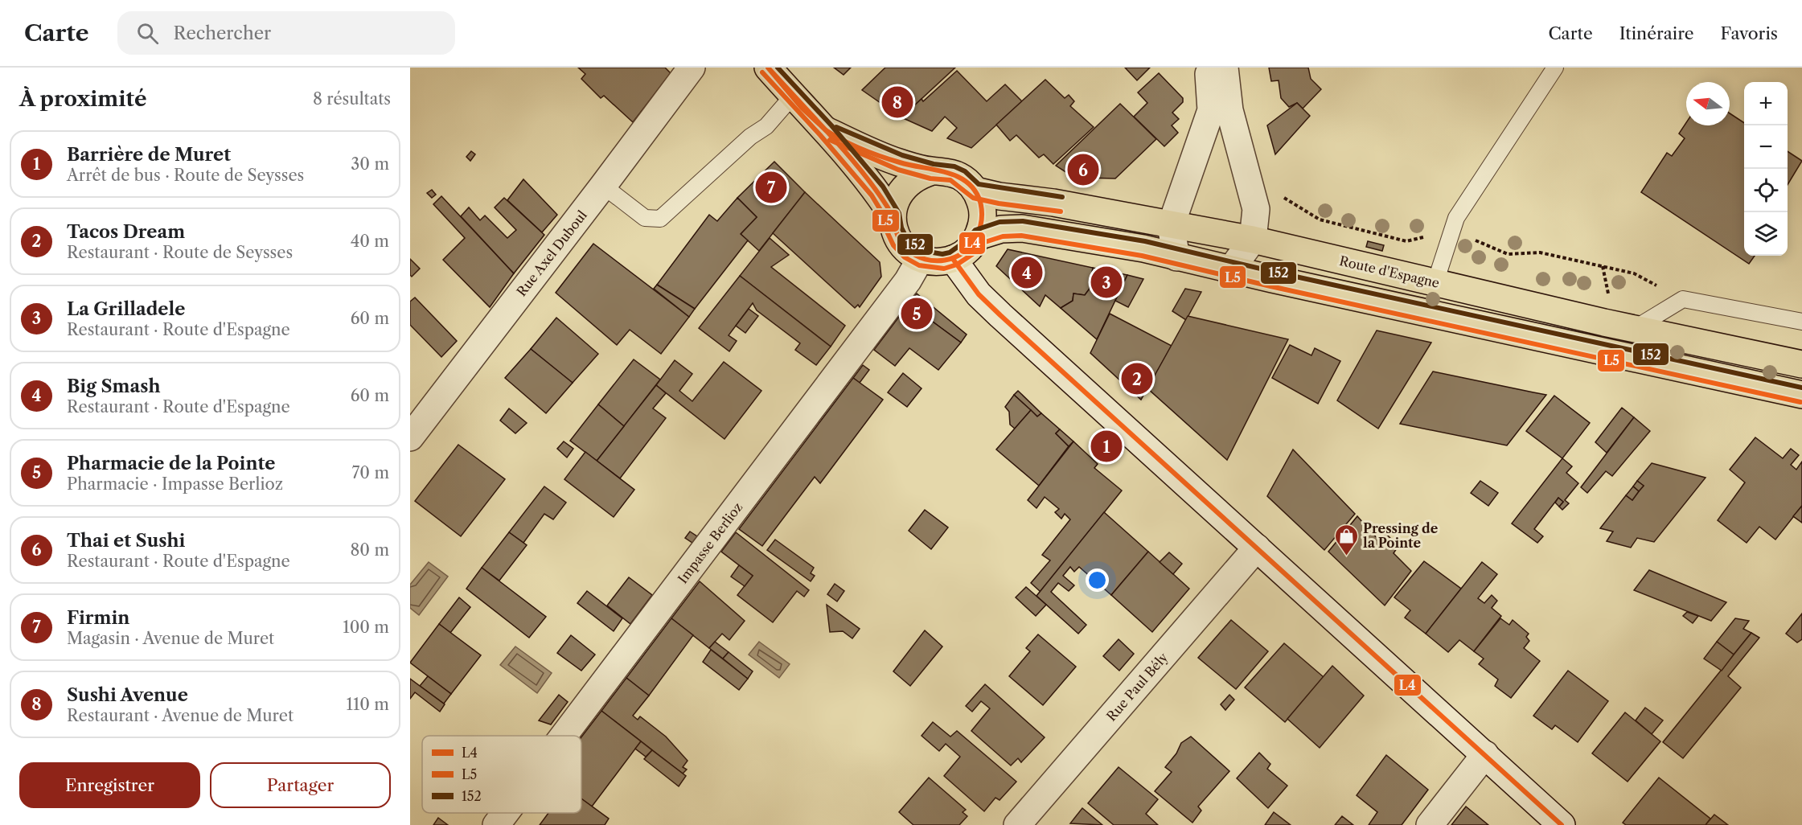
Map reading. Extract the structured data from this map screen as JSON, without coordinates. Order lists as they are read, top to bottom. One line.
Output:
{"streets":{"main road":["Route d'Espagne"],"street":["Rue Axel Duboul","Impasse Berlioz","Rue Paul Bély"]},"crossings":[["Route d'Espagne","Impasse Berlioz"]],"places":{"shop":["Pressing de la Pointe"]},"lines":["transit line L4","transit line 152","transit line L5"],"legend":["L4","L5","152"],"north":"left","page":{"header":"Carte","search":"Rechercher","nav":["Carte","Itinéraire","Favoris"],"heading":["À proximité","8 résultats"],"map_buttons":["+","−"],"pins":["8","6","7","4","3","5","2","1"],"list":[{"mark":"1","name":"Barrière de Muret","note":"Arrêt de bus · Route de Seysses","value":"30 m"},{"mark":"2","name":"Tacos Dream","note":"Restaurant · Route de Seysses","value":"40 m"},{"mark":"3","name":"La Grilladele","note":"Restaurant · Route d'Espagne","value":"60 m"},{"mark":"4","name":"Big Smash","note":"Restaurant · Route d'Espagne","value":"60 m"},{"mark":"5","name":"Pharmacie de la Pointe","note":"Pharmacie · Impasse Berlioz","value":"70 m"},{"mark":"6","name":"Thai et Sushi","note":"Restaurant · Route d'Espagne","value":"80 m"},{"mark":"7","name":"Firmin","note":"Magasin · Avenue de Muret","value":"100 m"},{"mark":"8","name":"Sushi Avenue","note":"Restaurant · Avenue de Muret","value":"110 m"}],"buttons":["Enregistrer","Partager"]}}
